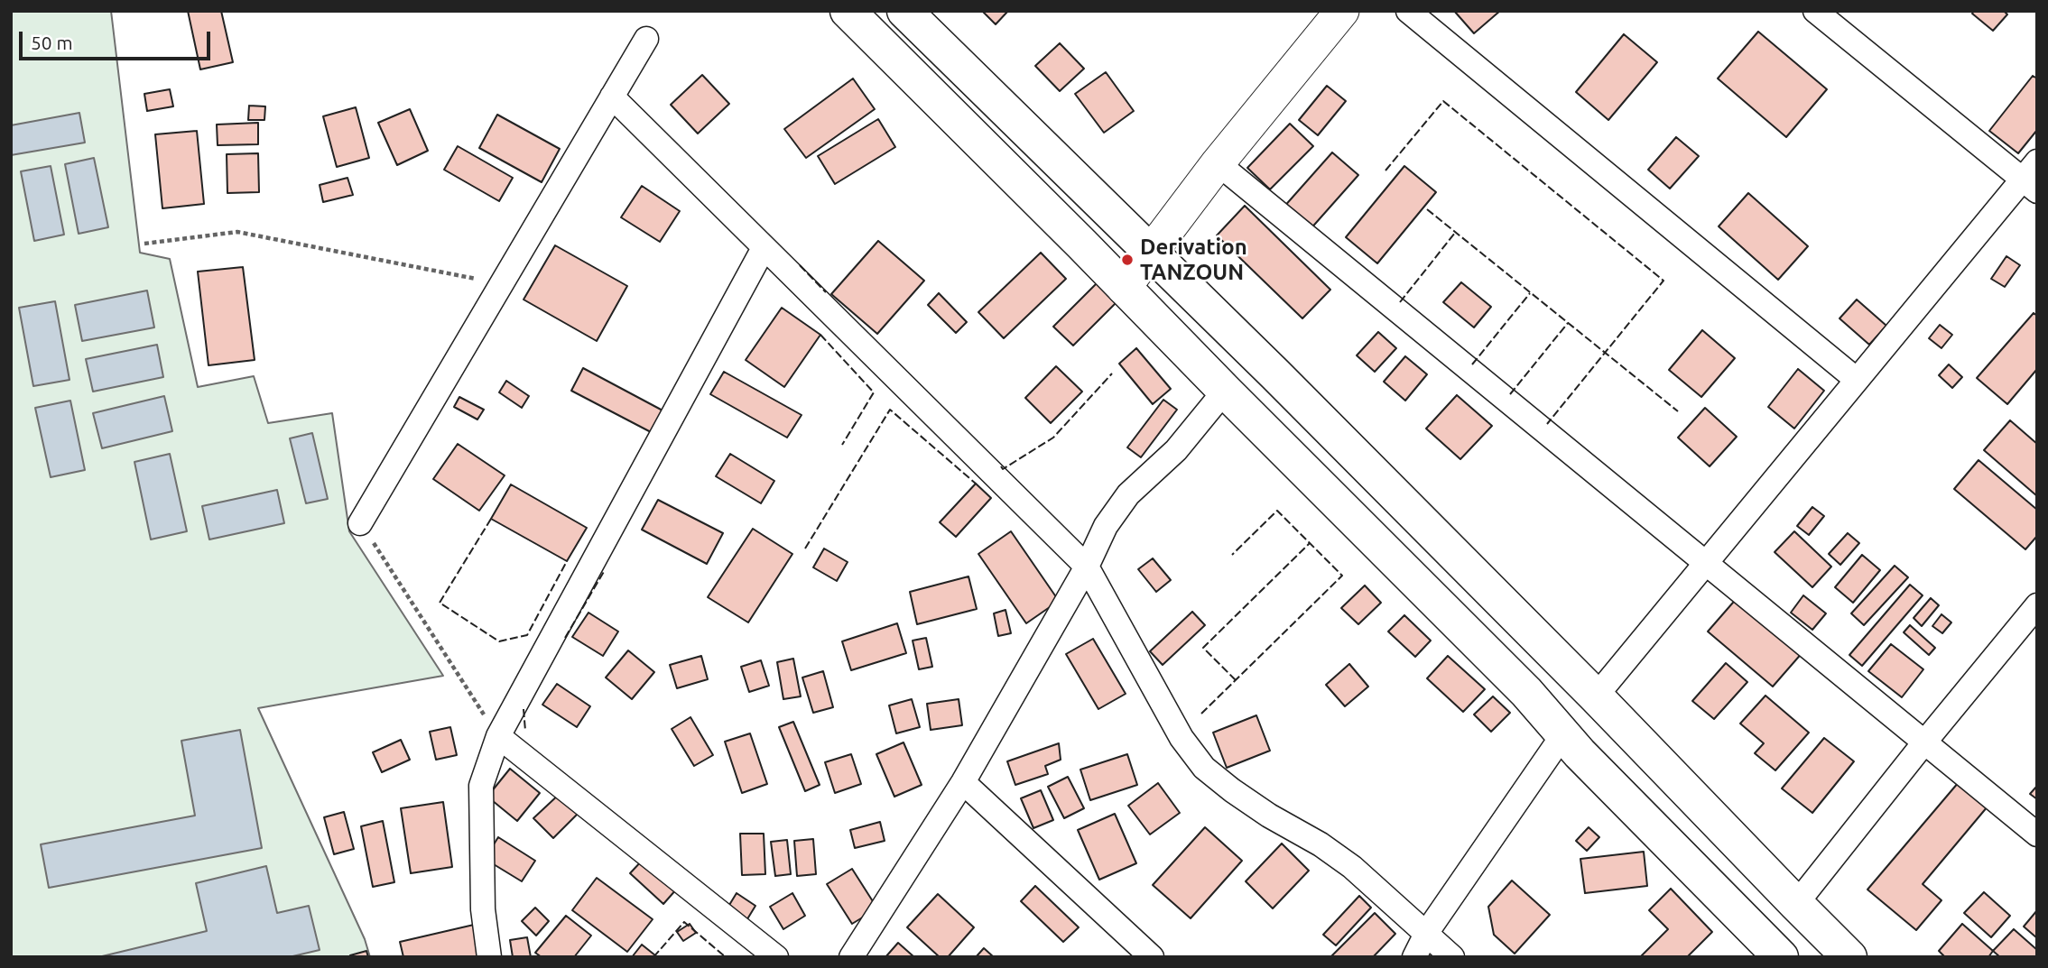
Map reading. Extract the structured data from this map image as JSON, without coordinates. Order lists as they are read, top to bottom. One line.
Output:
{"places":["Derivation TANZOUN"],"scale_bar":"50 m"}
